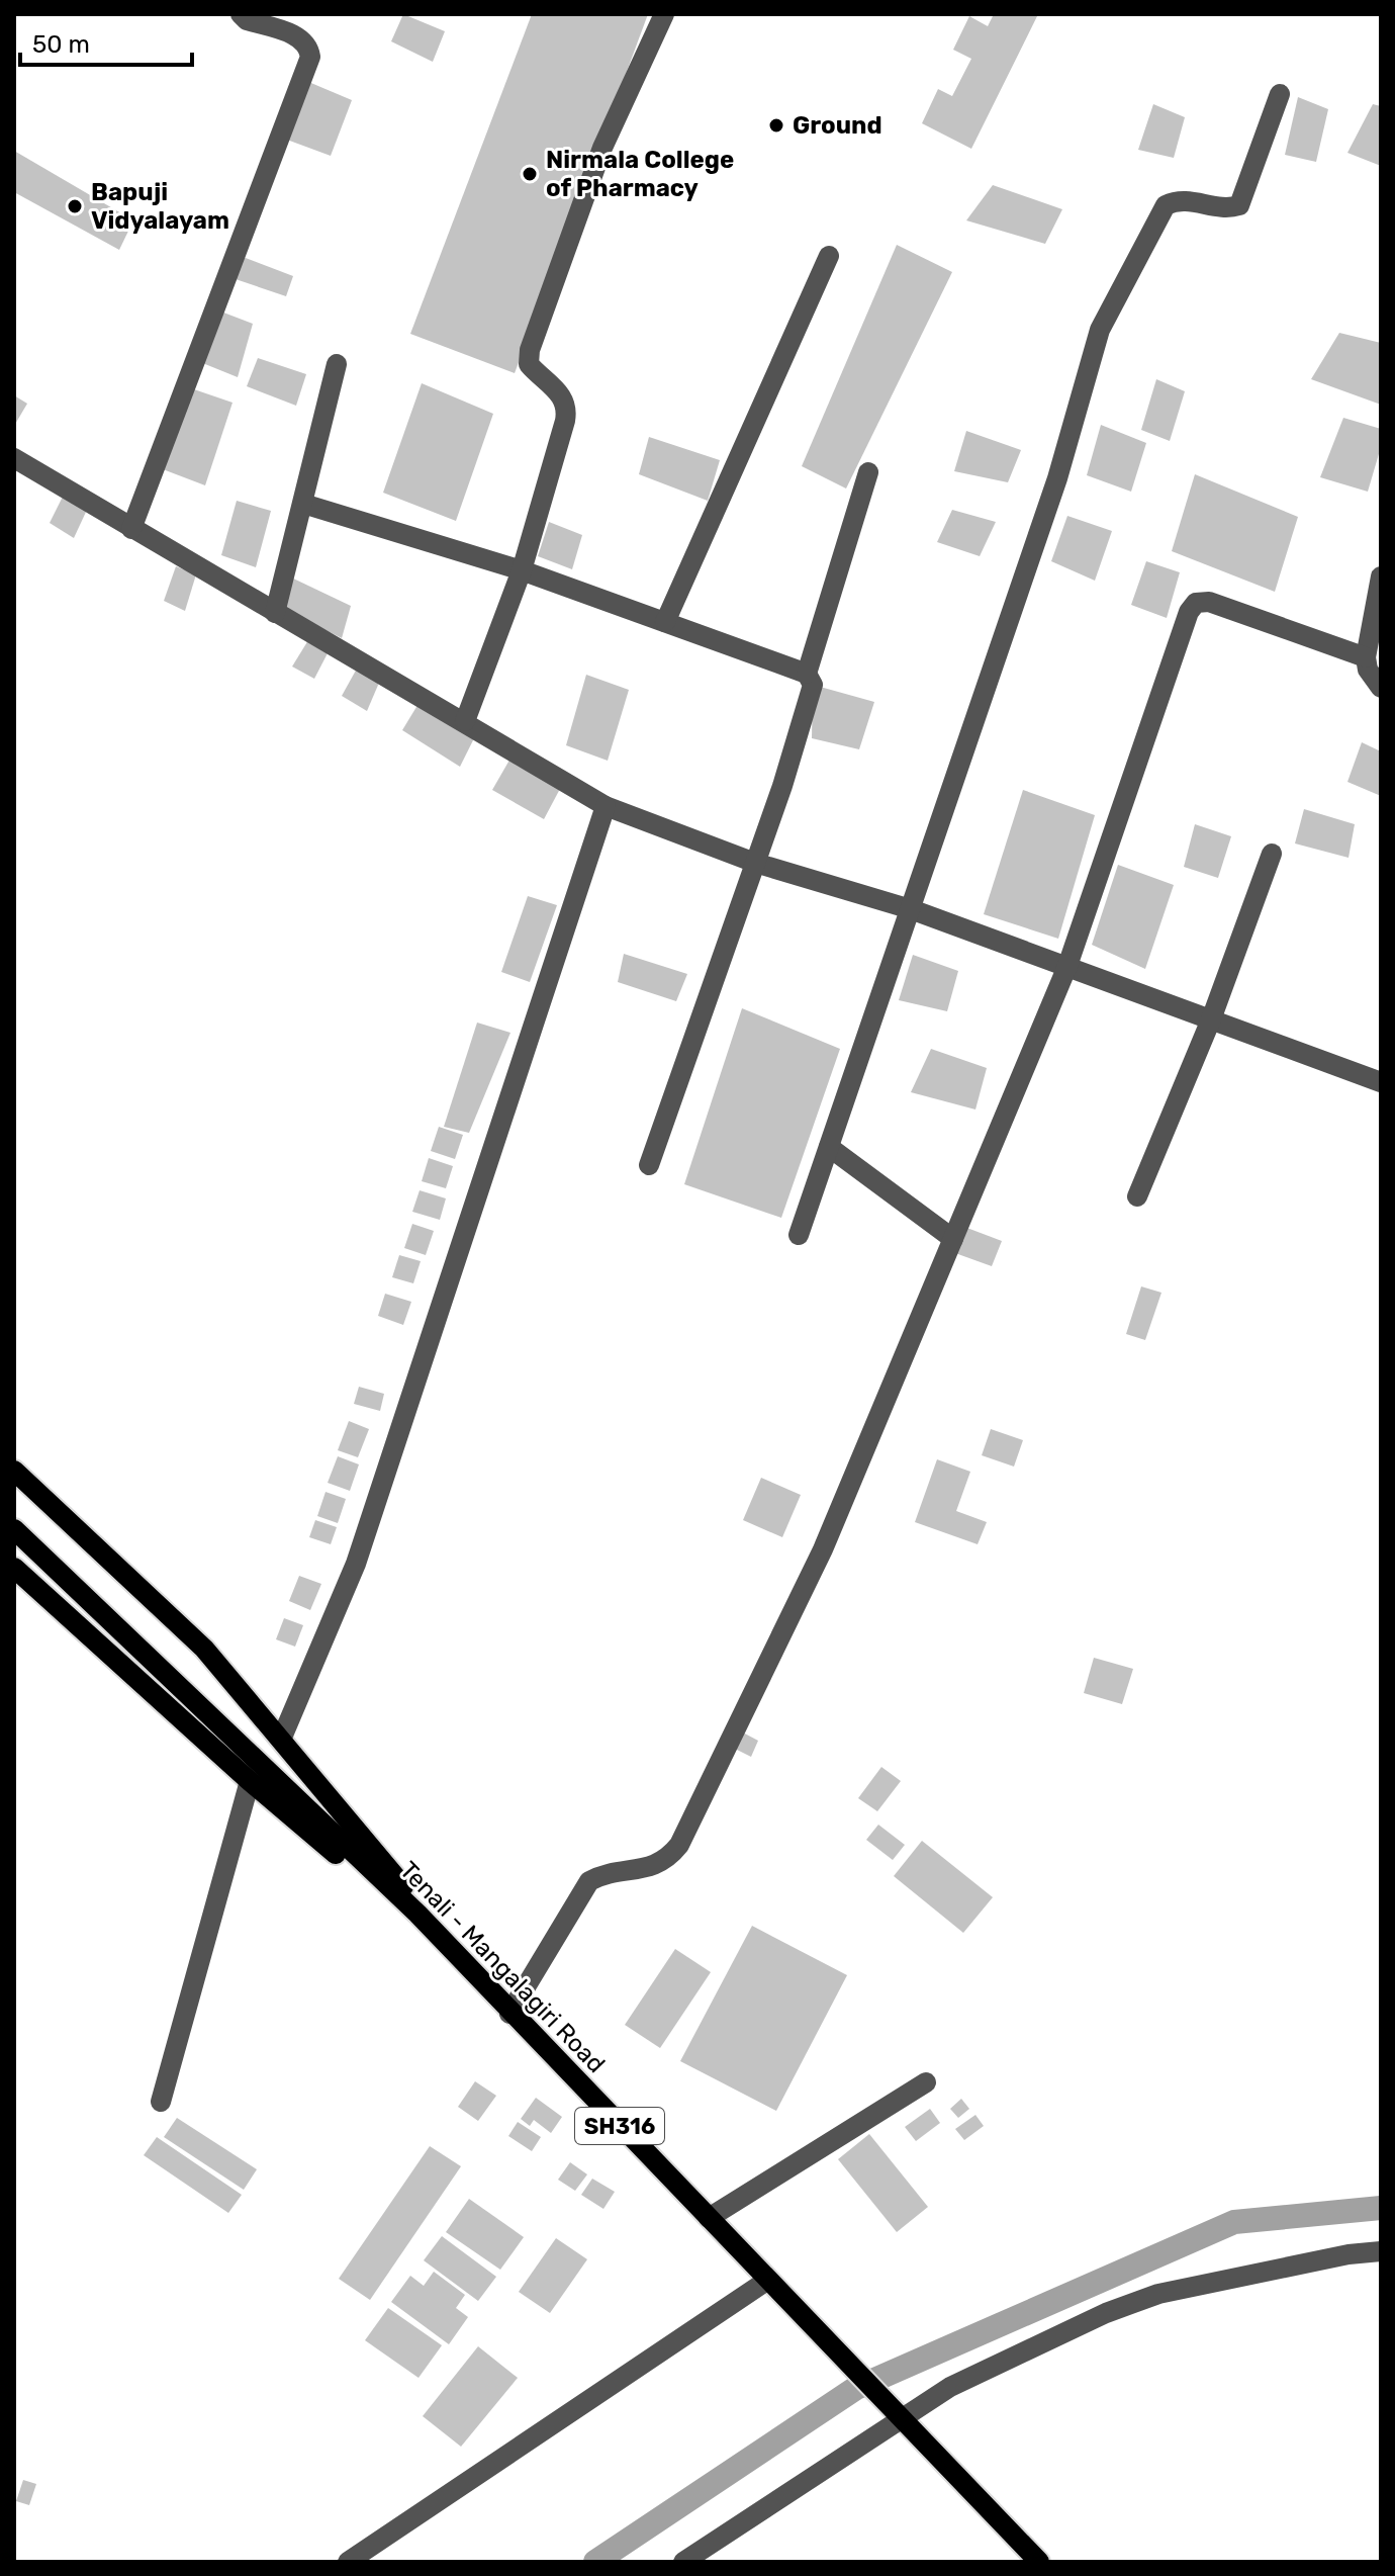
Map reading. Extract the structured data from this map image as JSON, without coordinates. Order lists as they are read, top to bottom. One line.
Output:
{"streets":{"main road":["Tenali - Mangalagiri Road","SH316"]},"places":["Ground","Nirmala College of Pharmacy","Bapuji Vidyalayam"],"scale_bar":"50 m"}
